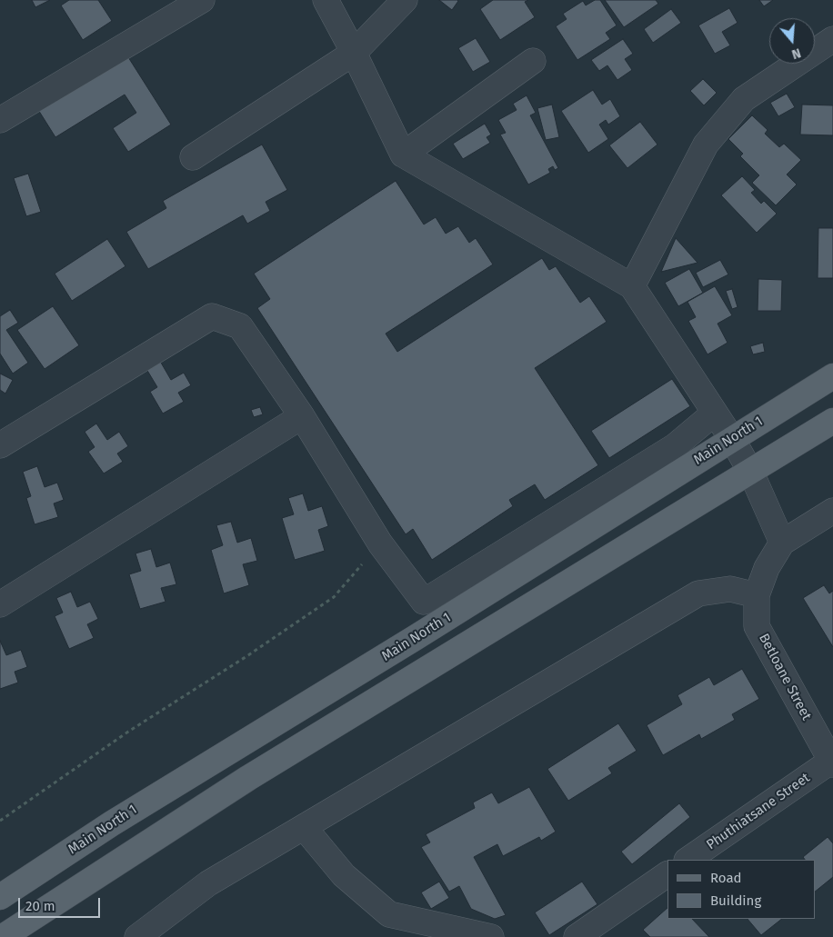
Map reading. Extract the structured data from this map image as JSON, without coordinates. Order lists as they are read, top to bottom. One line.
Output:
{"streets":{"main road":["Main North 1"],"street":["Betloane Street","Phuthiatsane Street"]},"crossings":[["Betloane Street","Phuthiatsane Street"]],"legend":["Road","Building"],"scale_bar":"20 m","north":"bottom"}
